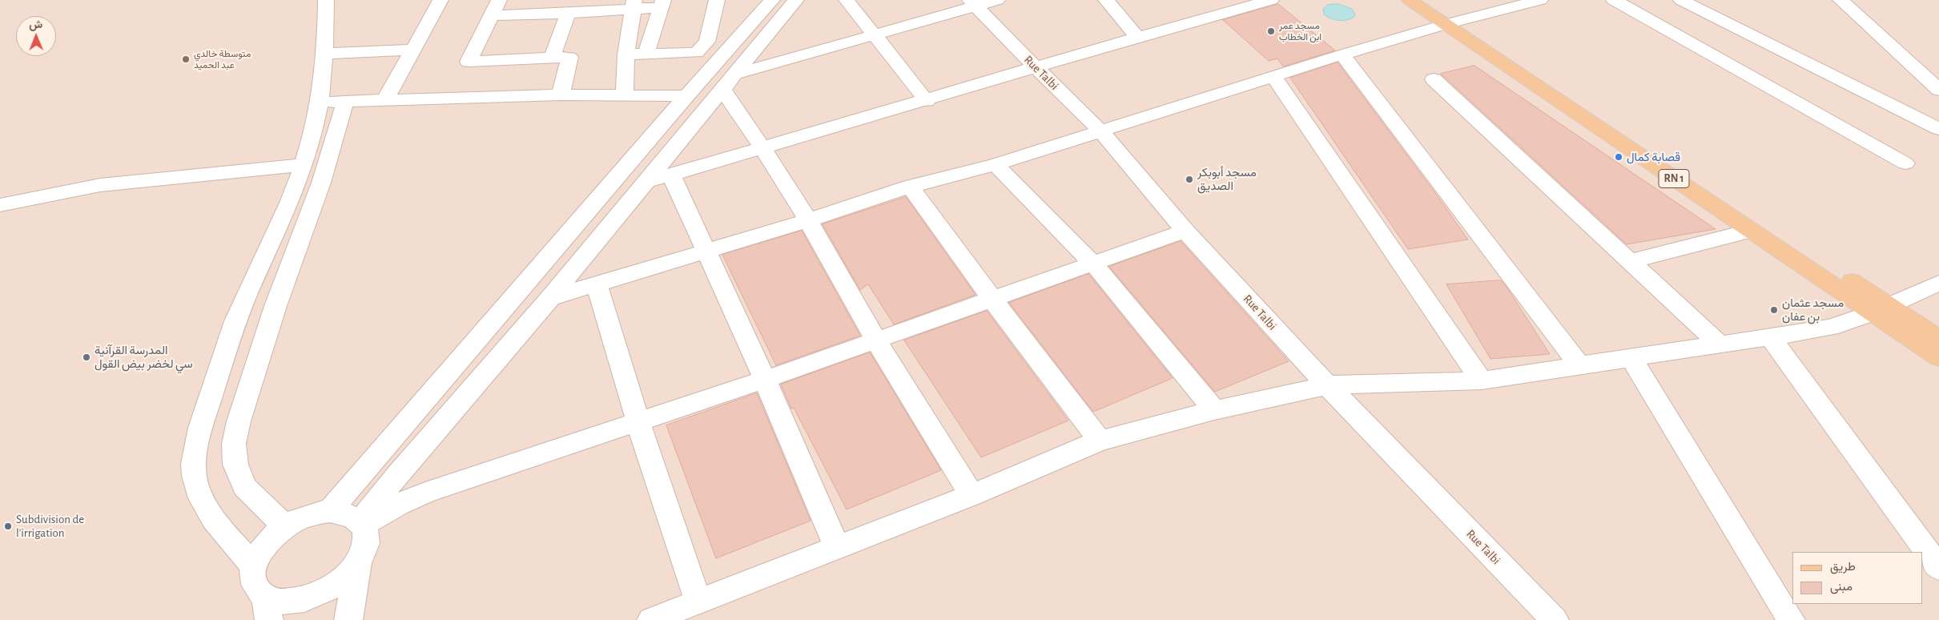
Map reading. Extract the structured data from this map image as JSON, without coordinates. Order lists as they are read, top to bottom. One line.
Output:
{"streets":{"main road":["RN 1"],"street":["Rue Talbi"]},"places":["مسجد عمر ابن الخطاب","متوسطة خالدي عبد الحميد","قصابة كمال","مسجد أبوبكر الصديق","مسجد عثمان بن عفان","المدرسة القرآنية سي لخضر بيض القول","Subdivision de l'irrigation"],"legend":["طريق","مبنى"],"north":"top"}
